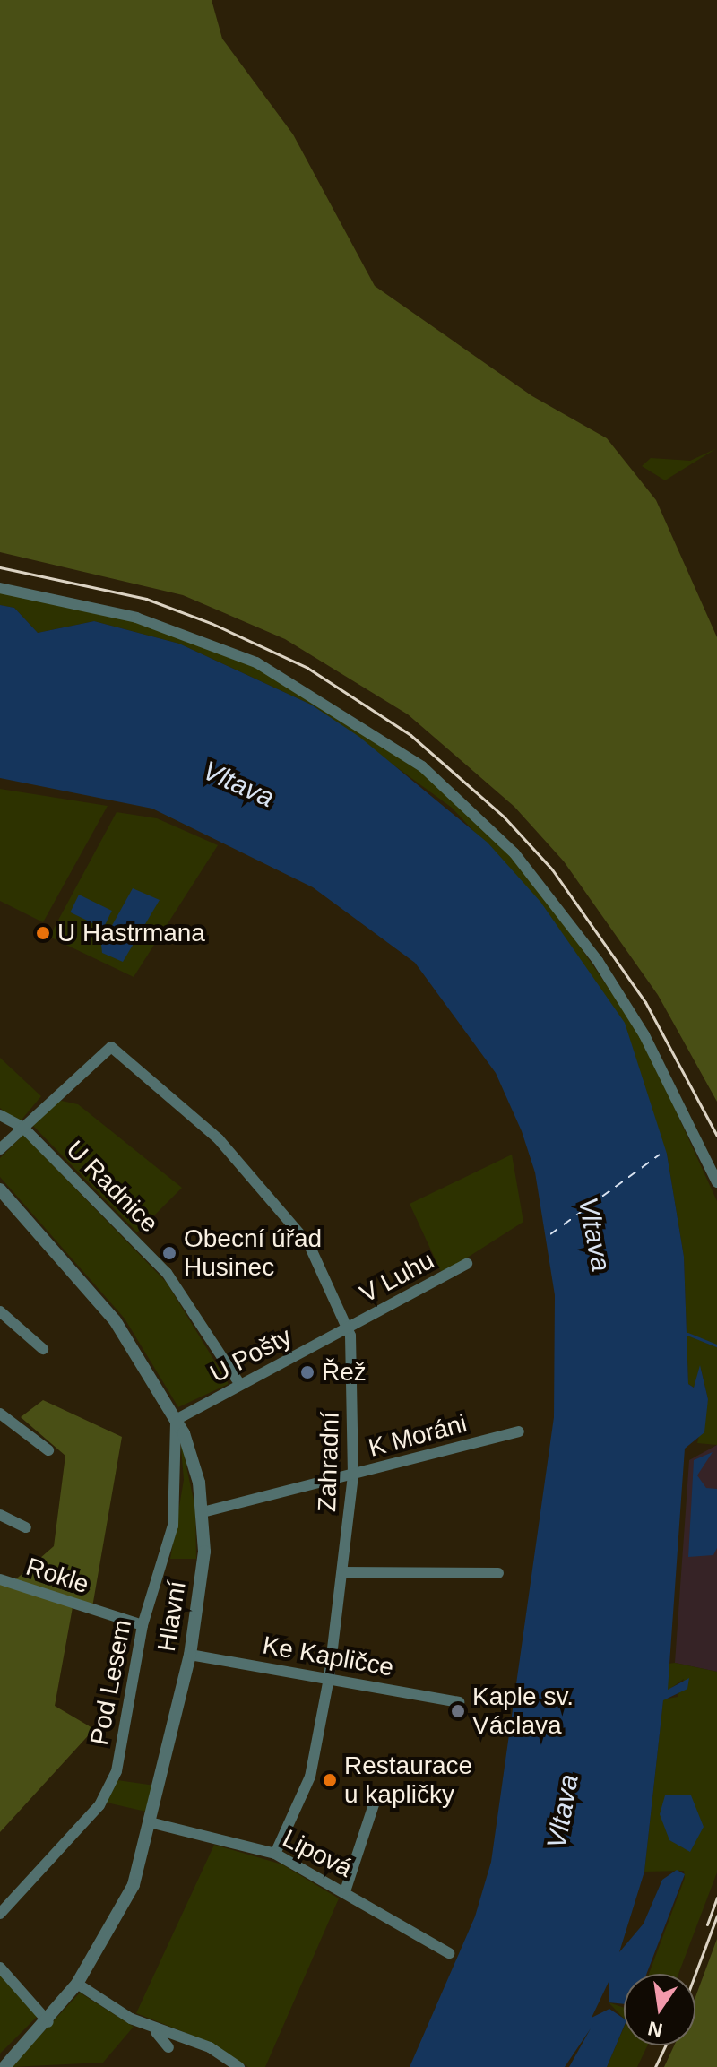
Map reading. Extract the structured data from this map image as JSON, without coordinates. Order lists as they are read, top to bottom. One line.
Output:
{"streets":{"street":["U Radnice","V Luhu","U Pošty","K Moráni","Zahradní","Rokle","Hlavní","Ke Kapličce","Pod Lesem","Lipová"]},"crossings":[["U Radnice","U Pošty"],["U Radnice","Zahradní"],["V Luhu","U Pošty"],["V Luhu","Zahradní"],["U Pošty","Zahradní"],["U Pošty","Hlavní"],["U Pošty","Pod Lesem"],["K Moráni","Zahradní"],["K Moráni","Hlavní"],["Zahradní","Ke Kapličce"],["Zahradní","Lipová"],["Rokle","Pod Lesem"],["Hlavní","Ke Kapličce"],["Hlavní","Pod Lesem"],["Hlavní","Lipová"]],"water":["Vltava"],"places":["U Hastrmana","Obecní úřad Husinec","Řež","Kaple sv. Václava","Restaurace u kapličky"],"north":"bottom"}
